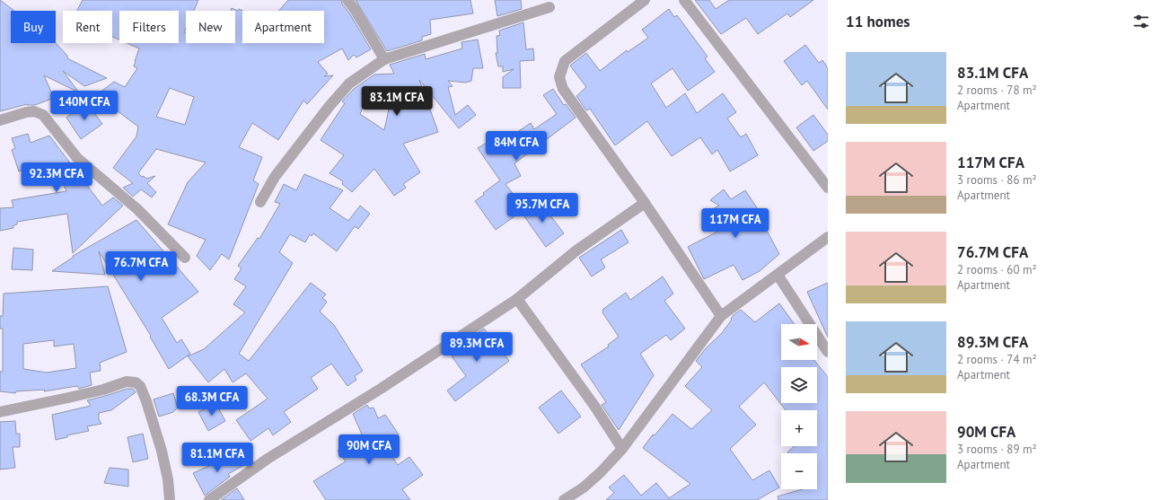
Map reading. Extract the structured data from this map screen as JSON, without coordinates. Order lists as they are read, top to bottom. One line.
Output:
{"north":"right","page":{"heading":"11 homes","chip":["Buy","Rent","Filters","New","Apartment"],"list":[{"name":"83.1M CFA","note":"2 rooms · 78 m² · Apartment"},{"name":"117M CFA","note":"3 rooms · 86 m² · Apartment"},{"name":"76.7M CFA","note":"2 rooms · 60 m² · Apartment"},{"name":"89.3M CFA","note":"2 rooms · 74 m² · Apartment"},{"name":"90M CFA","note":"3 rooms · 89 m² · Apartment"}],"price":["83.1M CFA","140M CFA","84M CFA","92.3M CFA","95.7M CFA","117M CFA","76.7M CFA","89.3M CFA","68.3M CFA","90M CFA","81.1M CFA"],"map_buttons":["+","−"]}}
